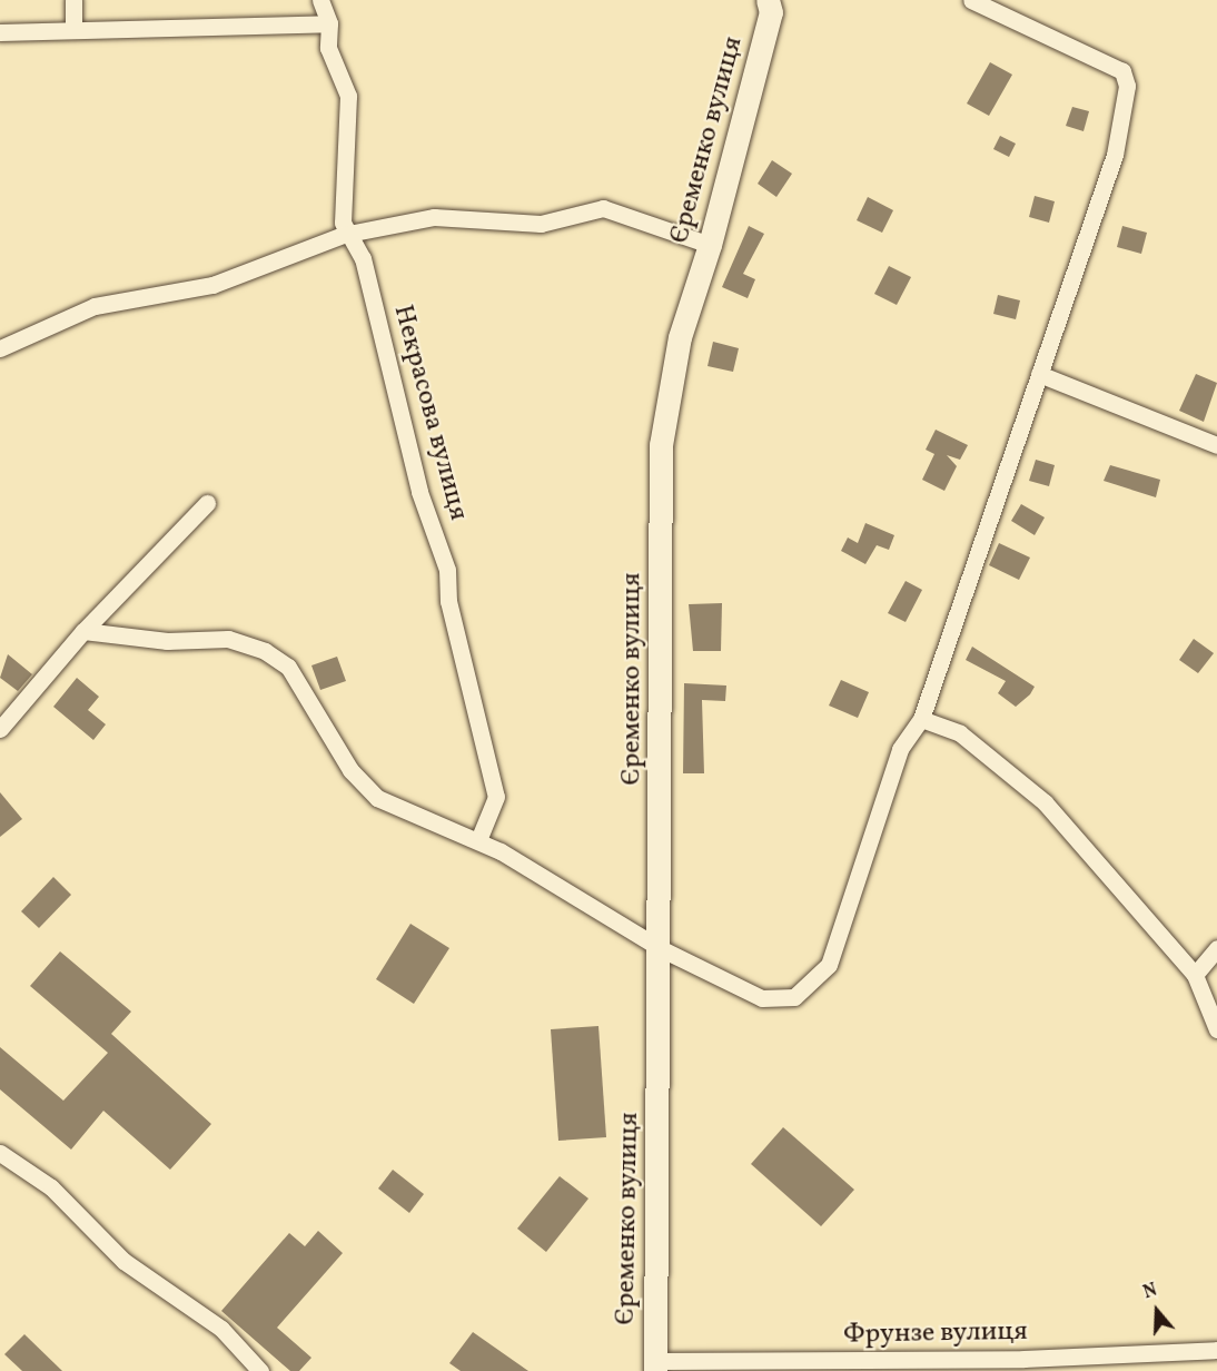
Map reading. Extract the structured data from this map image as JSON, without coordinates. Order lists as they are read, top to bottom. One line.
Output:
{"streets":{"street":["Єременко вулиця","Некрасова вулиця","Фрунзе вулиця"]},"crossings":[["Єременко вулиця","Фрунзе вулиця"]],"north":"top"}
